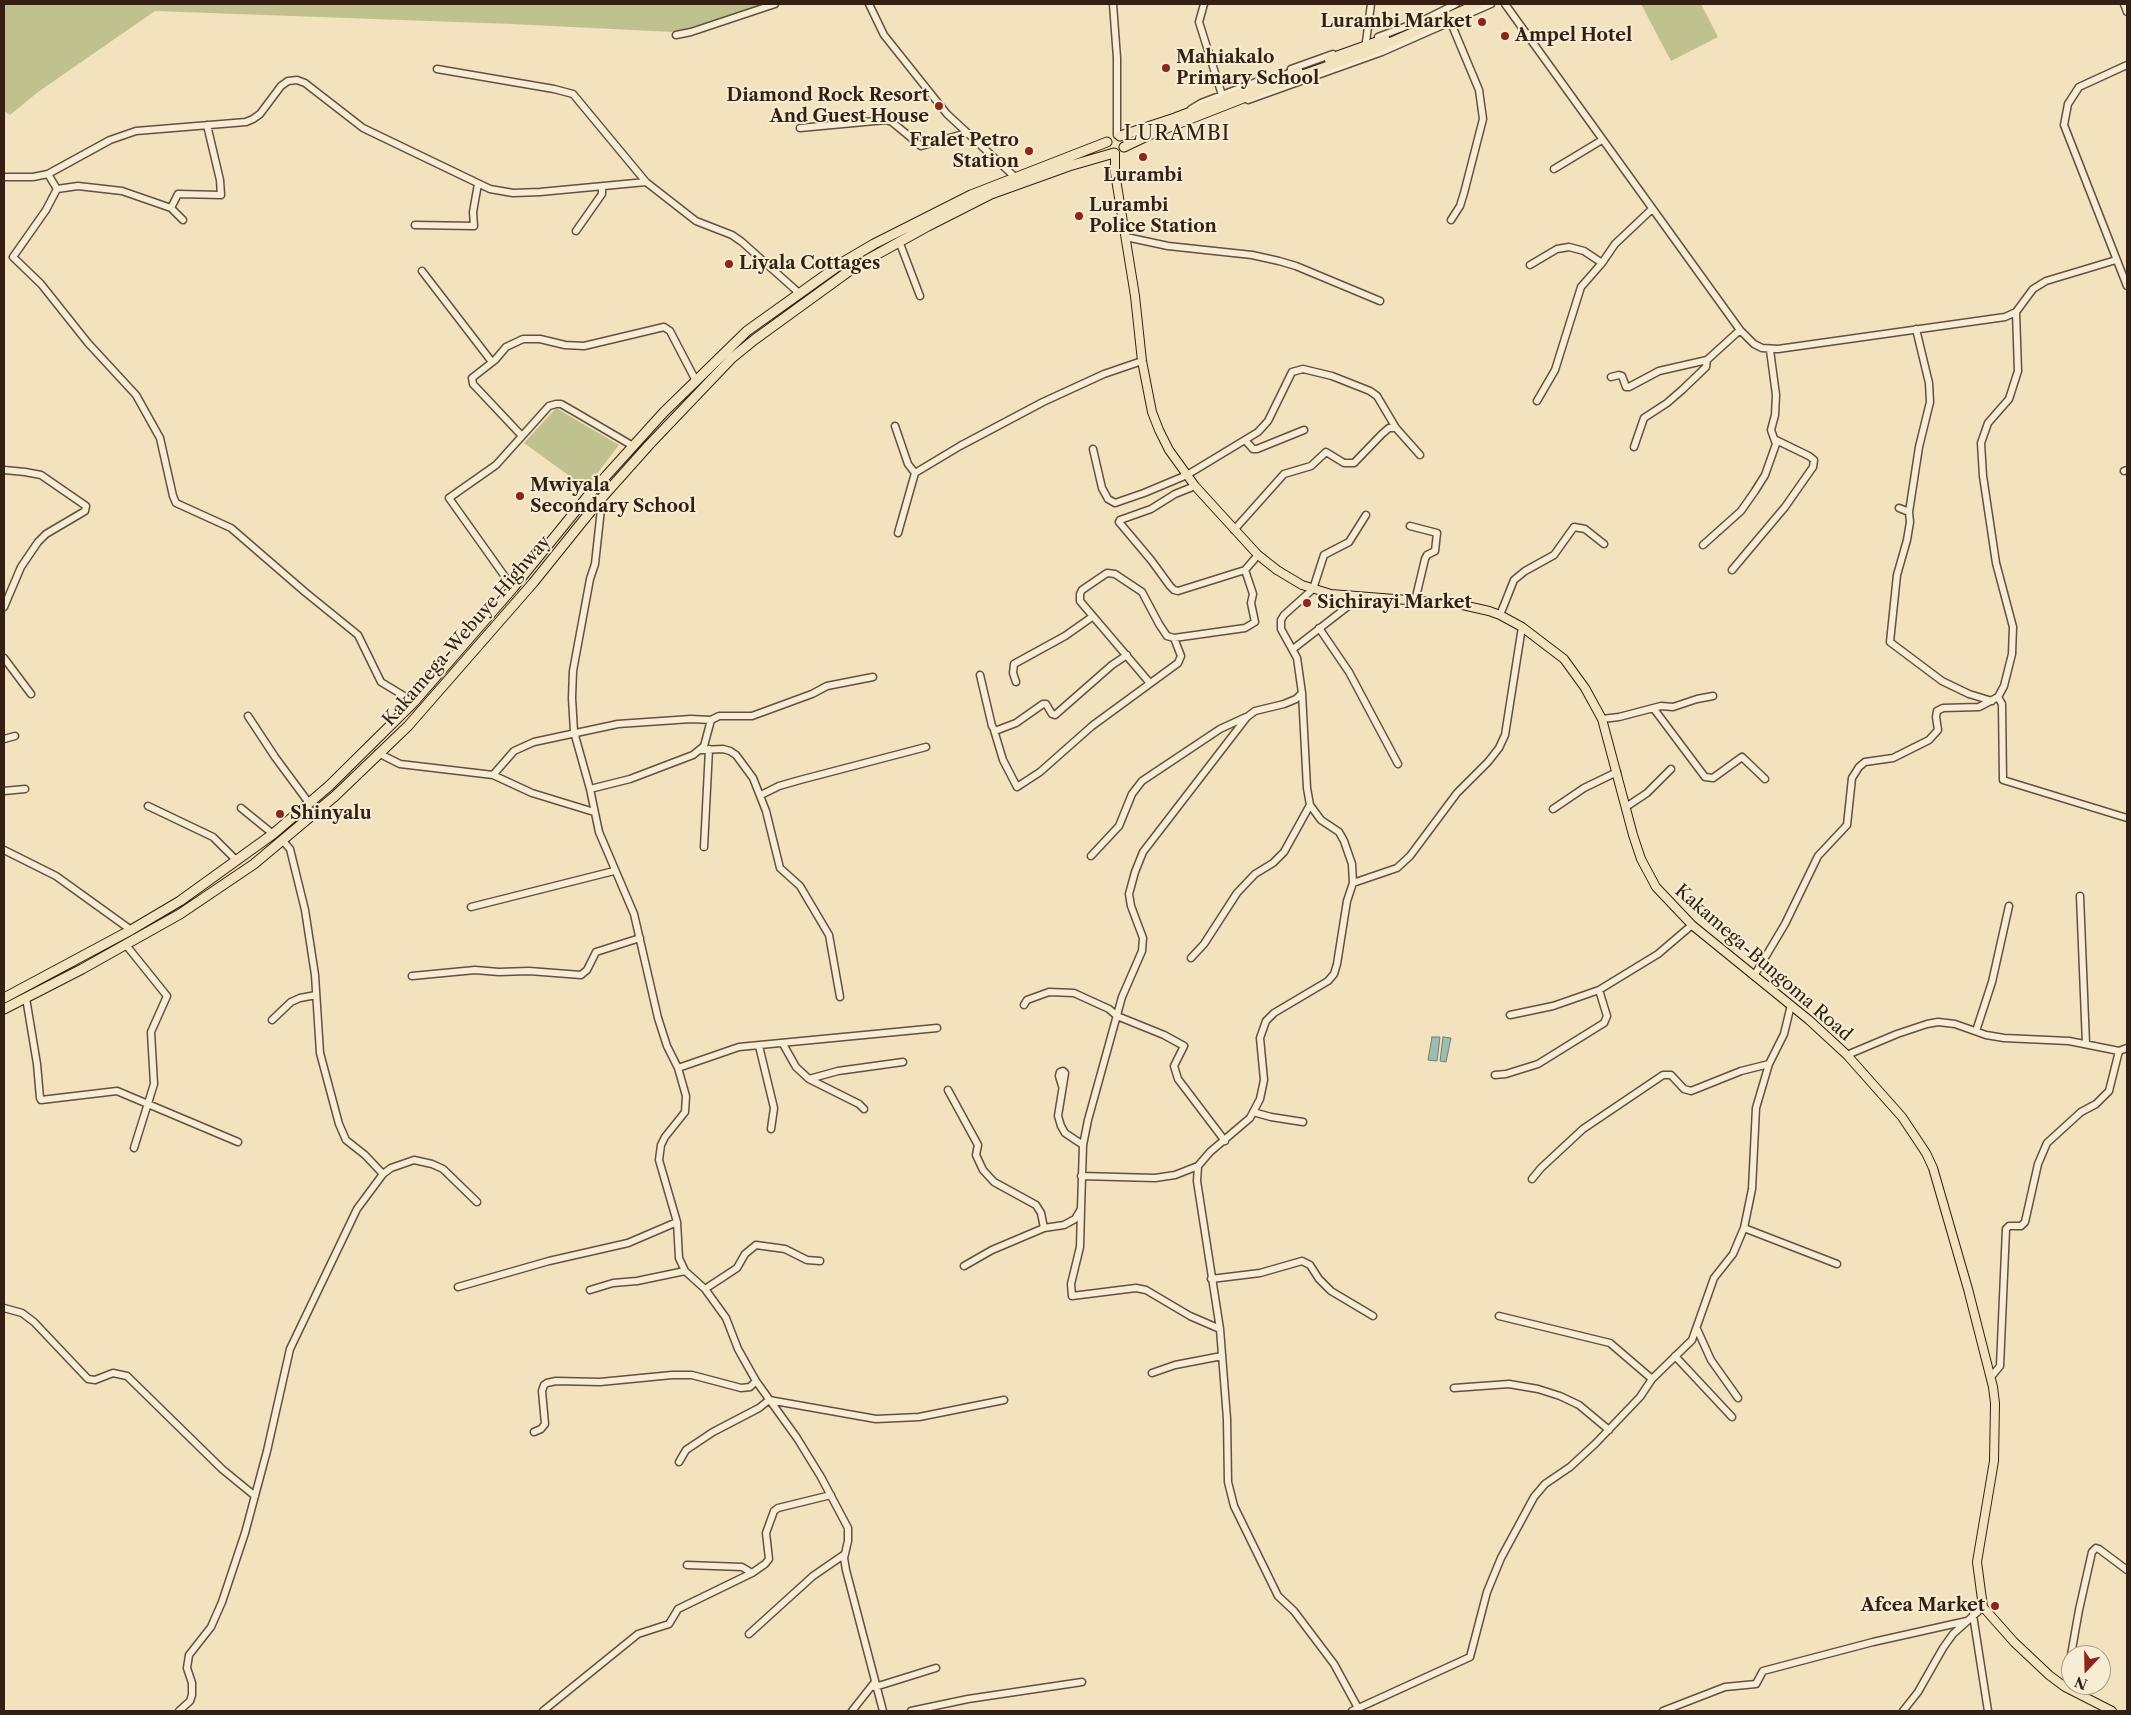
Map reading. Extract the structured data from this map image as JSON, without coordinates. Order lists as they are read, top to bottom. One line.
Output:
{"streets":{"highway":["Kakamega-Webuye Highway"],"main road":["Kakamega-Bungoma Road"]},"crossings":[["Kakamega-Webuye Highway","Kakamega-Bungoma Road"]],"districts":["LURAMBI"],"places":["Lurambi Market","Ampel Hotel","Mahiakalo Primary School","Diamond Rock Resort And Guest House","Fralet Petro Station","Lurambi","Lurambi Police Station","Liyala Cottages","Mwiyala Secondary School","Sichirayi Market","Shinyalu","Afcea Market"],"north":"bottom"}
